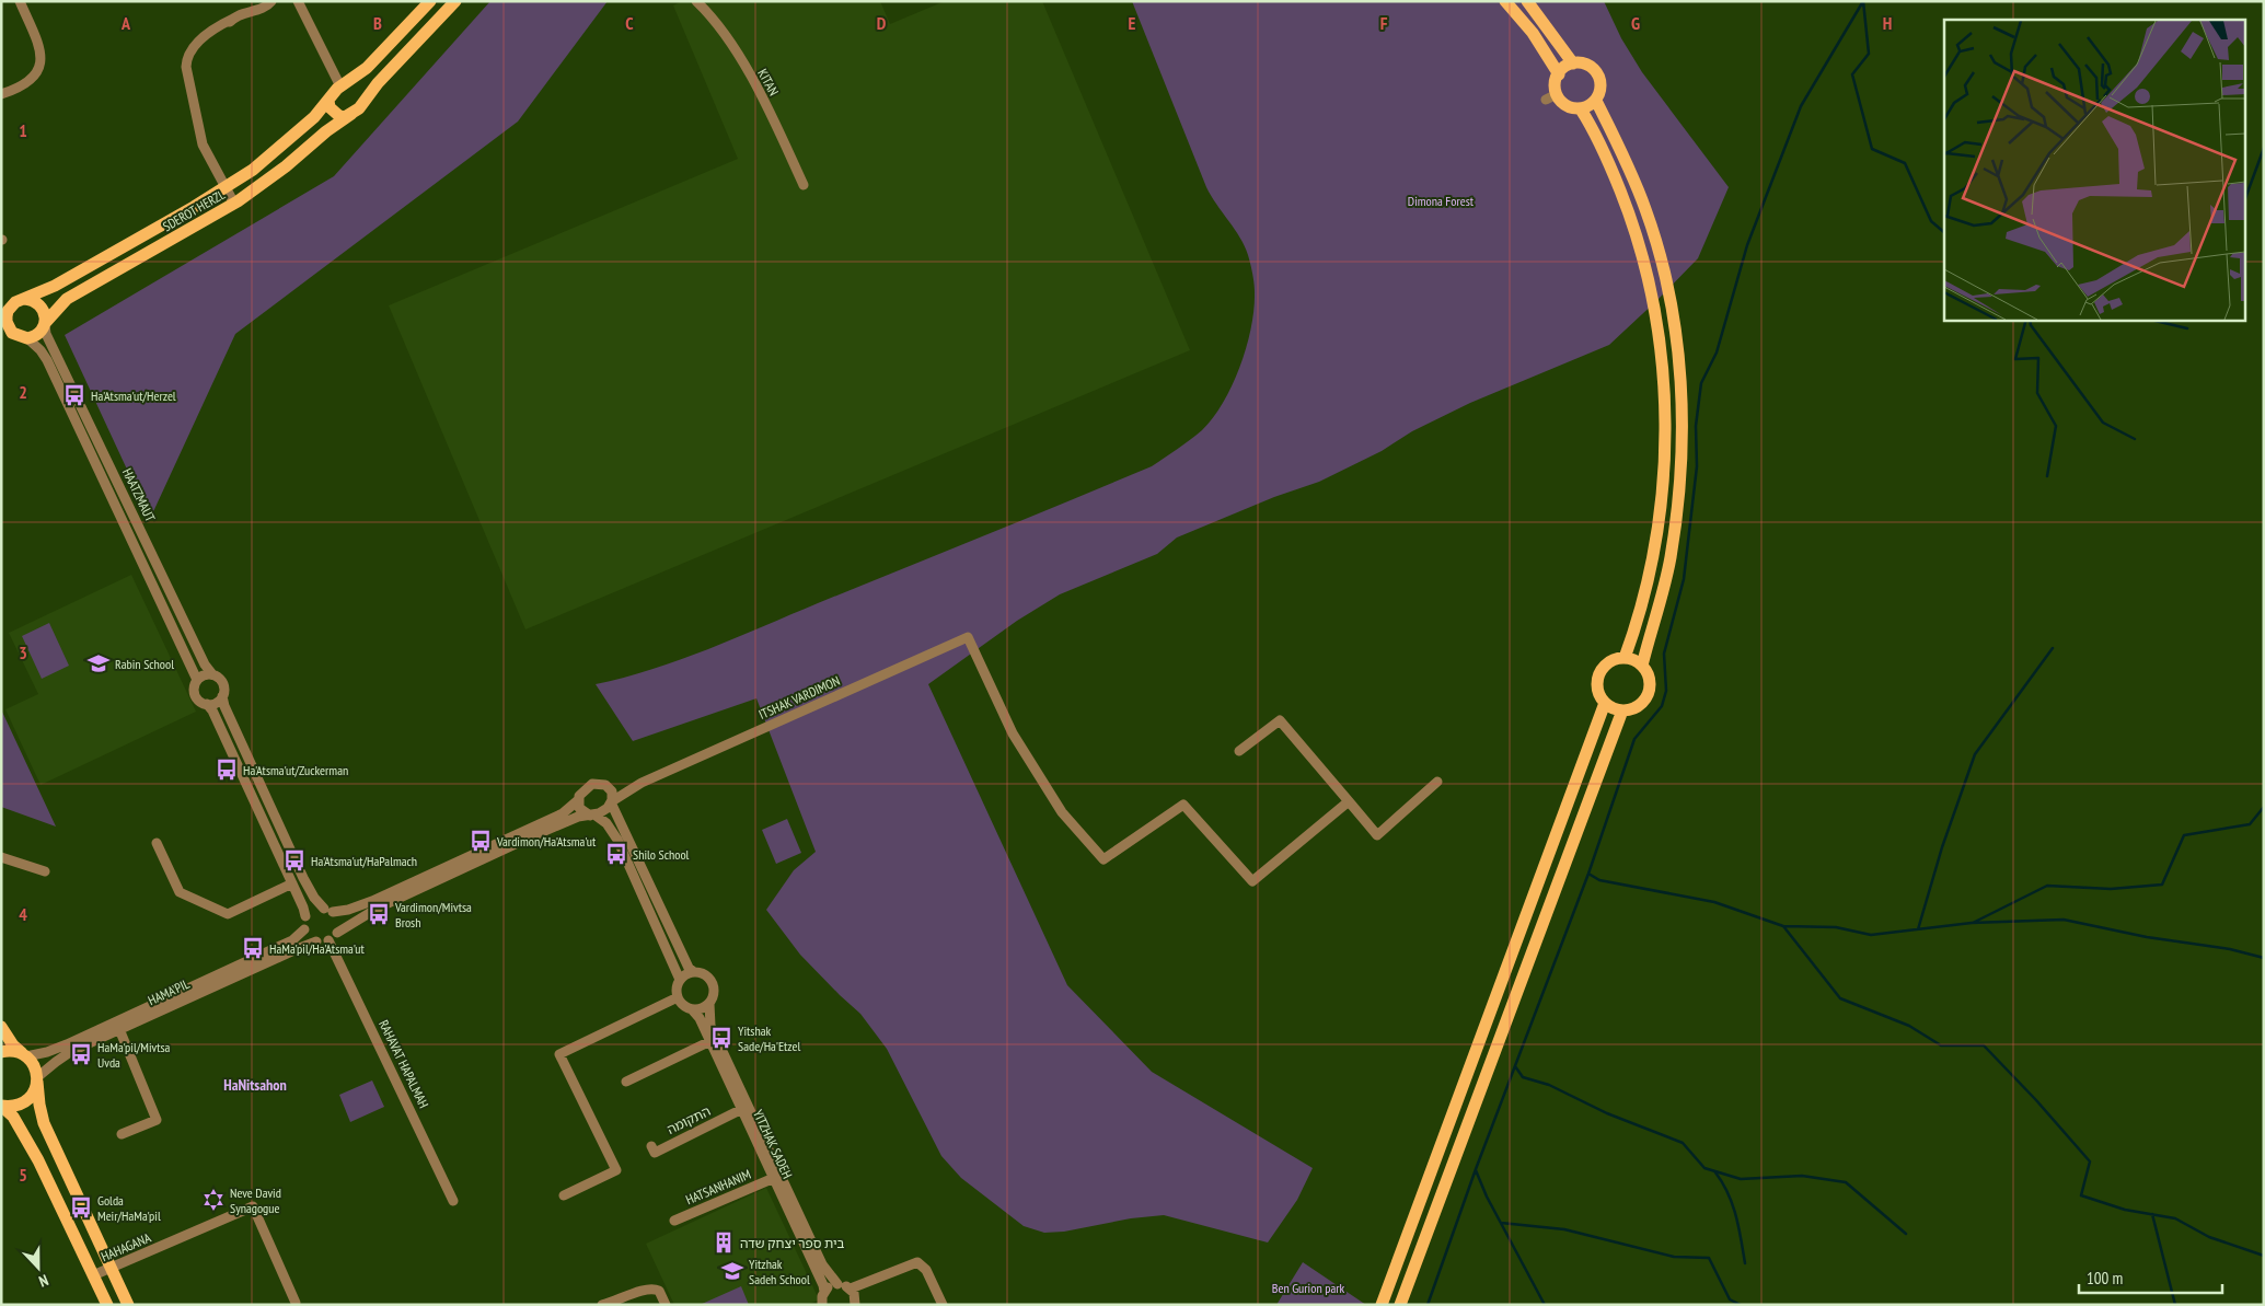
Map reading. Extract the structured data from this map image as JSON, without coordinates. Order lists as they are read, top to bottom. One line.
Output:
{"streets":{"main road":["SDEROT HERZL"],"street":["KITAN","HAATZMAUT","ITSHAK VARDIMON","HAMA'PIL","RAHAVAT HAPALMAH","התקומה","YITZHAK SADEH","HATSANHANIM","HAHAGANA"]},"crossings":[["SDEROT HERZL","HAATZMAUT"],["HAMA'PIL","RAHAVAT HAPALMAH"],["התקומה","YITZHAK SADEH"],["YITZHAK SADEH","HATSANHANIM"]],"districts":["HaNitsahon"],"parks":["Dimona Forest","Ben Gurion park"],"places":{"bus stop":["Ha'Atsma'ut/Herzel","Ha'Atsma'ut/Zuckerman","Vardimon/Ha'Atsma'ut","Shilo School","Ha'Atsma'ut/HaPalmach","Vardimon/Mivtsa Brosh","HaMa'pil/Ha'Atsma'ut","Yitshak Sade/Ha'Etzel","HaMa'pil/Mivtsa Uvda","Golda Meir/HaMa'pil"],"school or university":["Rabin School","Yitzhak Sadeh School"],"synagogue":["Neve David Synagogue"],"building":["בית ספר יצחק שדה"]},"scale_bar":"100 m","north":"bottom","grid":{"columns":["A","B","C","D","E","F","G","H"],"rows":["1","2","3","4","5"]}}
